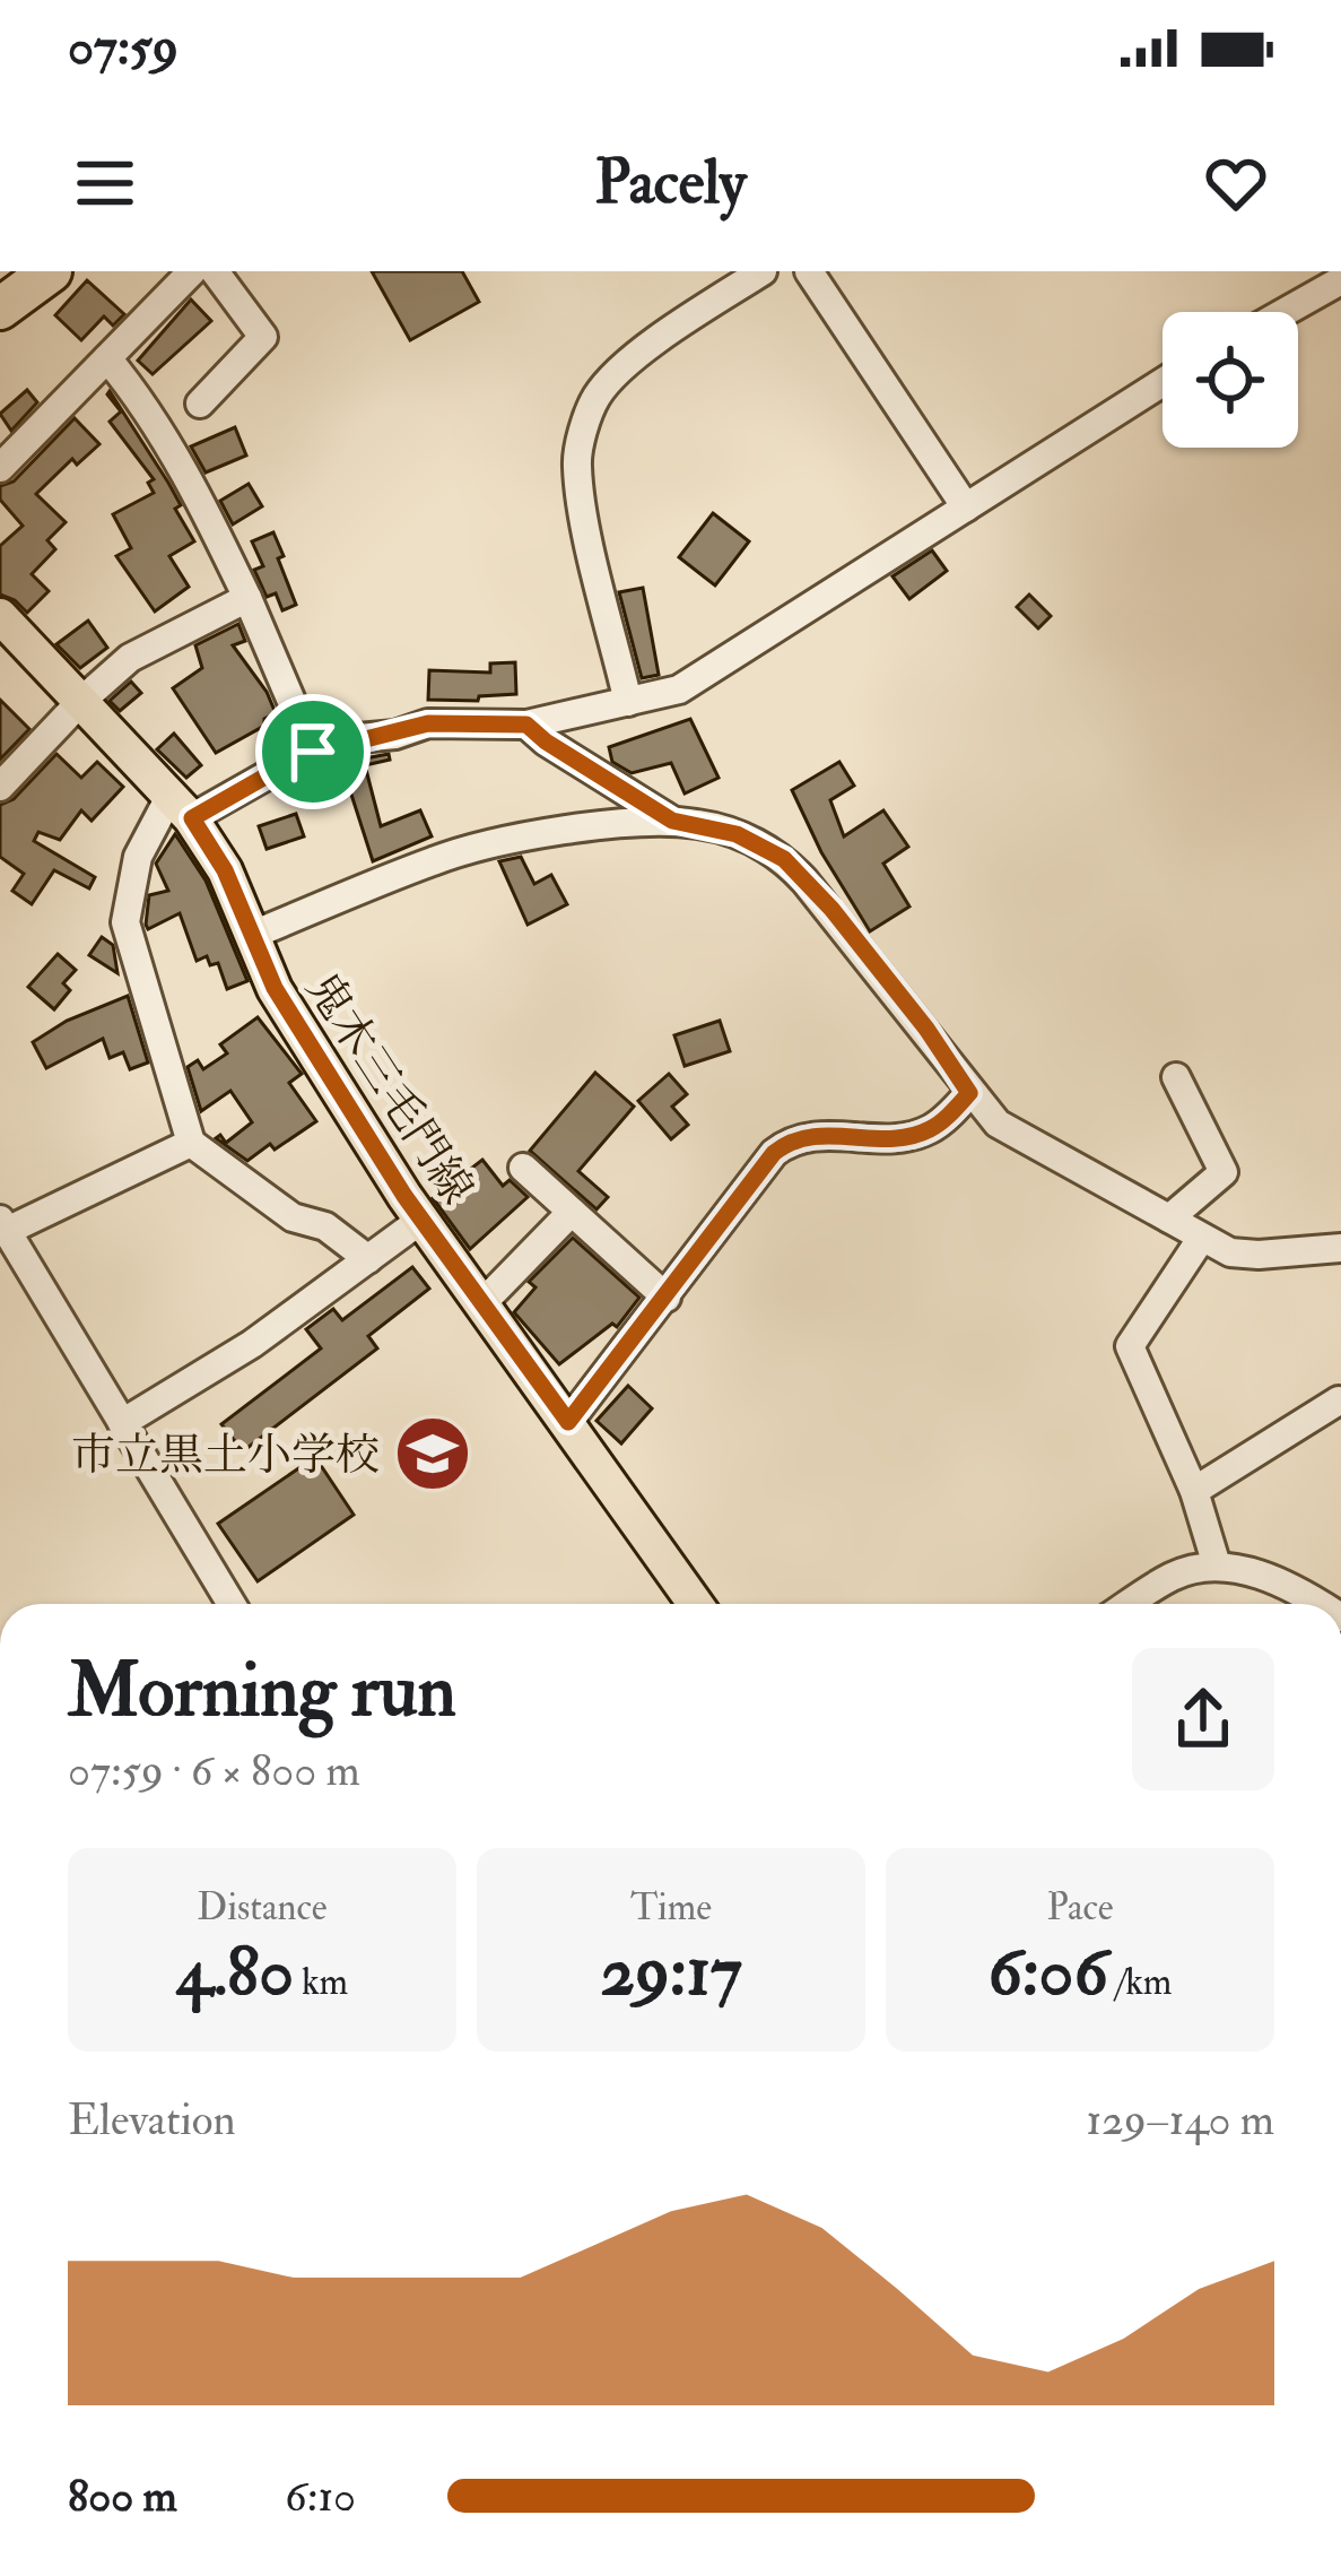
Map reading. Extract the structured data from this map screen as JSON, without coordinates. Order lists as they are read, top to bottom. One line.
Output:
{"streets":{"main road":["鬼木三毛門線"]},"places":{"school or university":["市立黒土小学校"]},"page":{"status":"07:59","header":"Pacely","heading":["Morning run","07:59 · 6 × 800 m"],"stats":[["Distance","4.80 km"],["Time","29:17"],["Pace","6:06 /km"]],"chart":["Elevation","129–140 m"],"list":[{"name":"800 m","note":"6:10"}]}}
